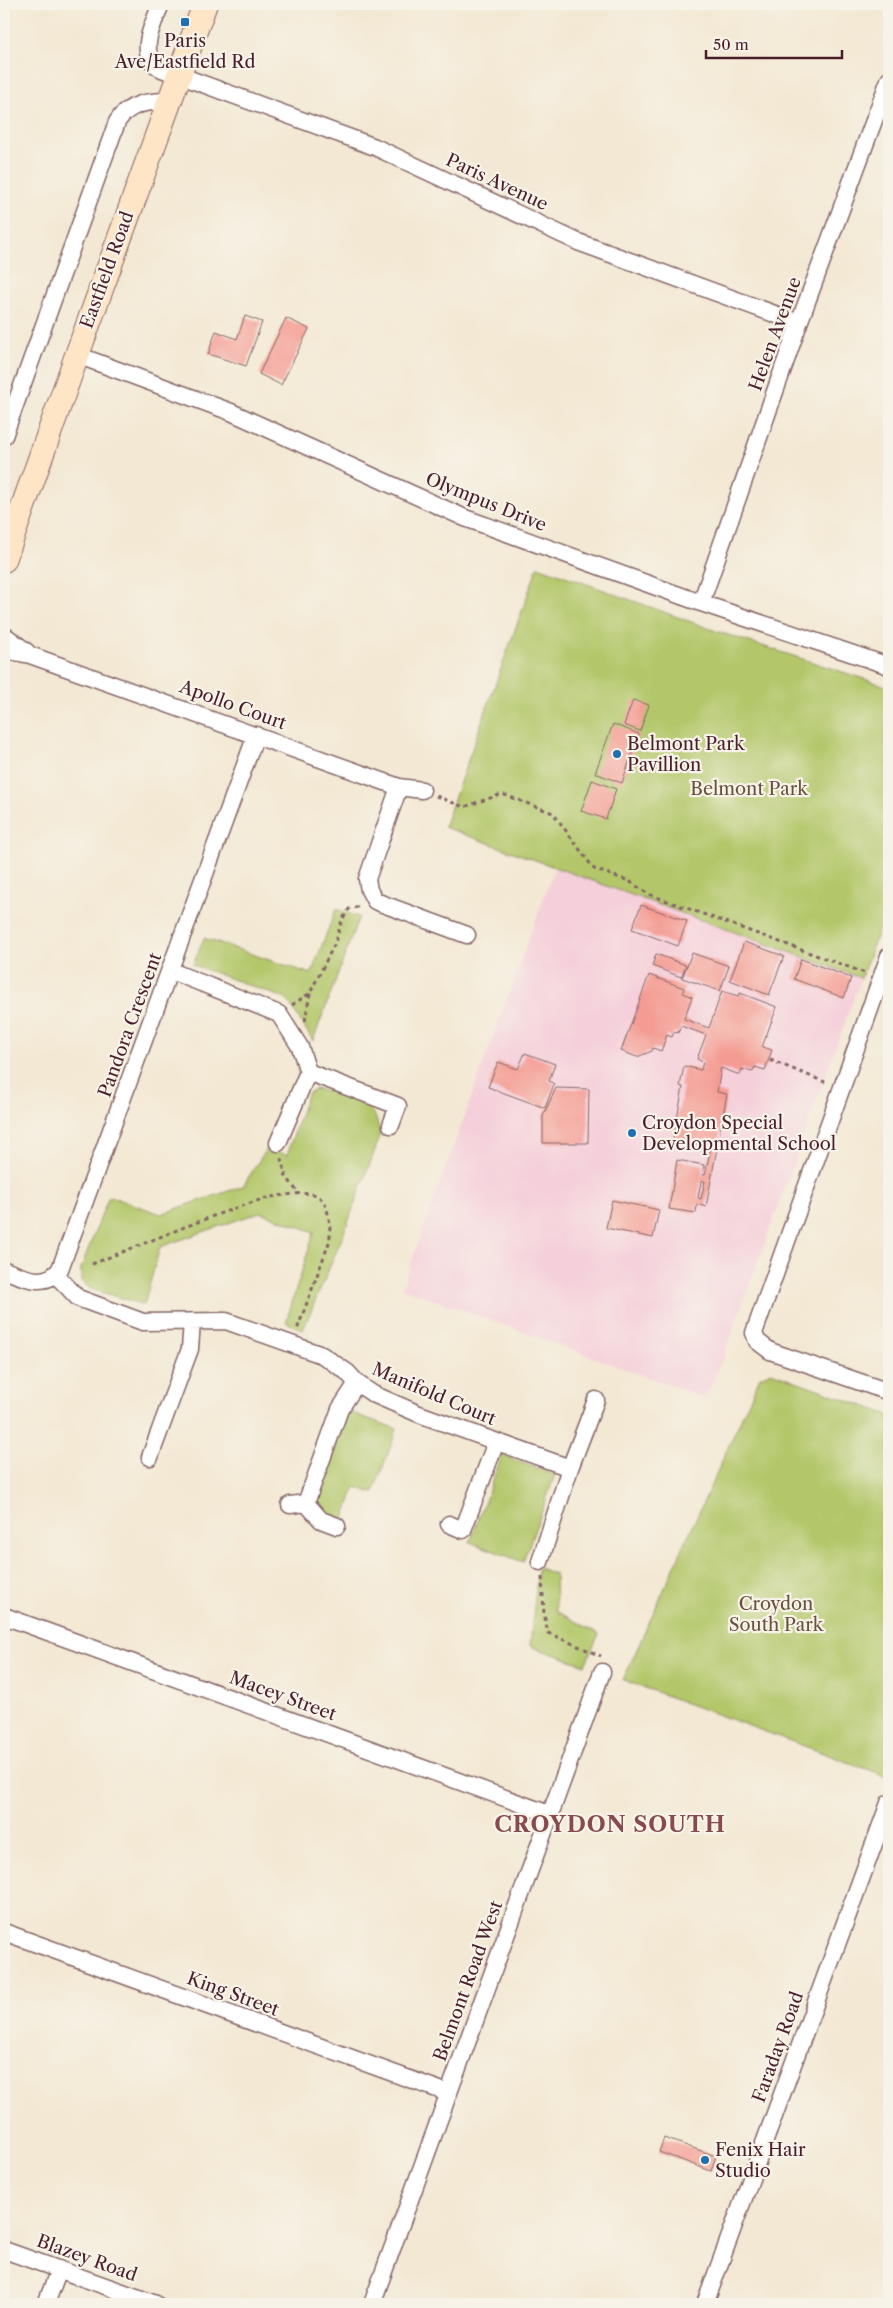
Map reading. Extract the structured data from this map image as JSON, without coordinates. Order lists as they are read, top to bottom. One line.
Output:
{"streets":{"main road":["Eastfield Road"],"street":["Paris Avenue","Helen Avenue","Olympus Drive","Apollo Court","Pandora Crescent","Manifold Court","Macey Street","Belmont Road West","King Street","Faraday Road","Blazey Road"]},"crossings":[["Paris Avenue","Eastfield Road"],["Paris Avenue","Helen Avenue"],["Eastfield Road","Olympus Drive"],["Helen Avenue","Olympus Drive"],["Apollo Court","Pandora Crescent"],["Pandora Crescent","Manifold Court"],["Macey Street","Belmont Road West"],["Belmont Road West","King Street"]],"districts":["CROYDON SOUTH"],"parks":["Belmont Park","Croydon South Park"],"places":{"transit":["Paris Ave/Eastfield Rd"],"other":["Belmont Park Pavillion","Croydon Special Developmental School","Fenix Hair Studio"]},"scale_bar":"50 m"}
